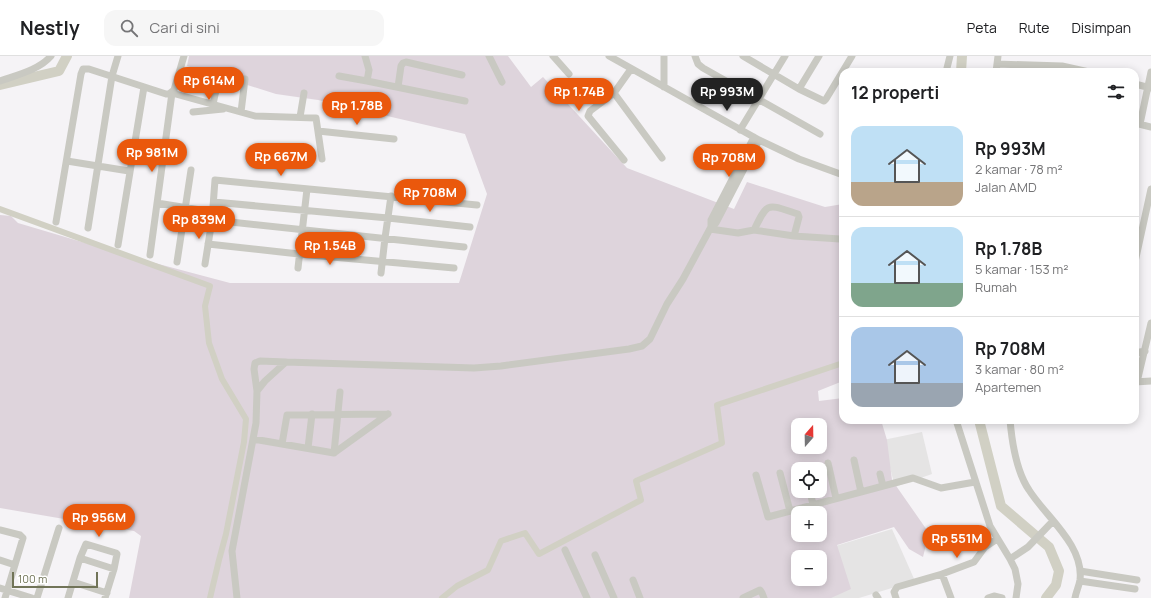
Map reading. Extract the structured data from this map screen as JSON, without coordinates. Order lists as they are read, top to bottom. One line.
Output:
{"scale_bar":"100 m","north":"top","page":{"header":"Nestly","search":"Cari di sini","nav":["Peta","Rute","Disimpan"],"price":["Rp 614M","Rp 1.74B","Rp 993M","Rp 1.78B","Rp 981M","Rp 667M","Rp 708M","Rp 708M","Rp 839M","Rp 1.54B","Rp 956M","Rp 551M"],"heading":"12 properti","list":[{"name":"Rp 993M","note":"2 kamar · 78 m² · Jalan AMD"},{"name":"Rp 1.78B","note":"5 kamar · 153 m² · Rumah"},{"name":"Rp 708M","note":"3 kamar · 80 m² · Apartemen"}],"map_buttons":["+","−"],"scale":"100 m"}}
